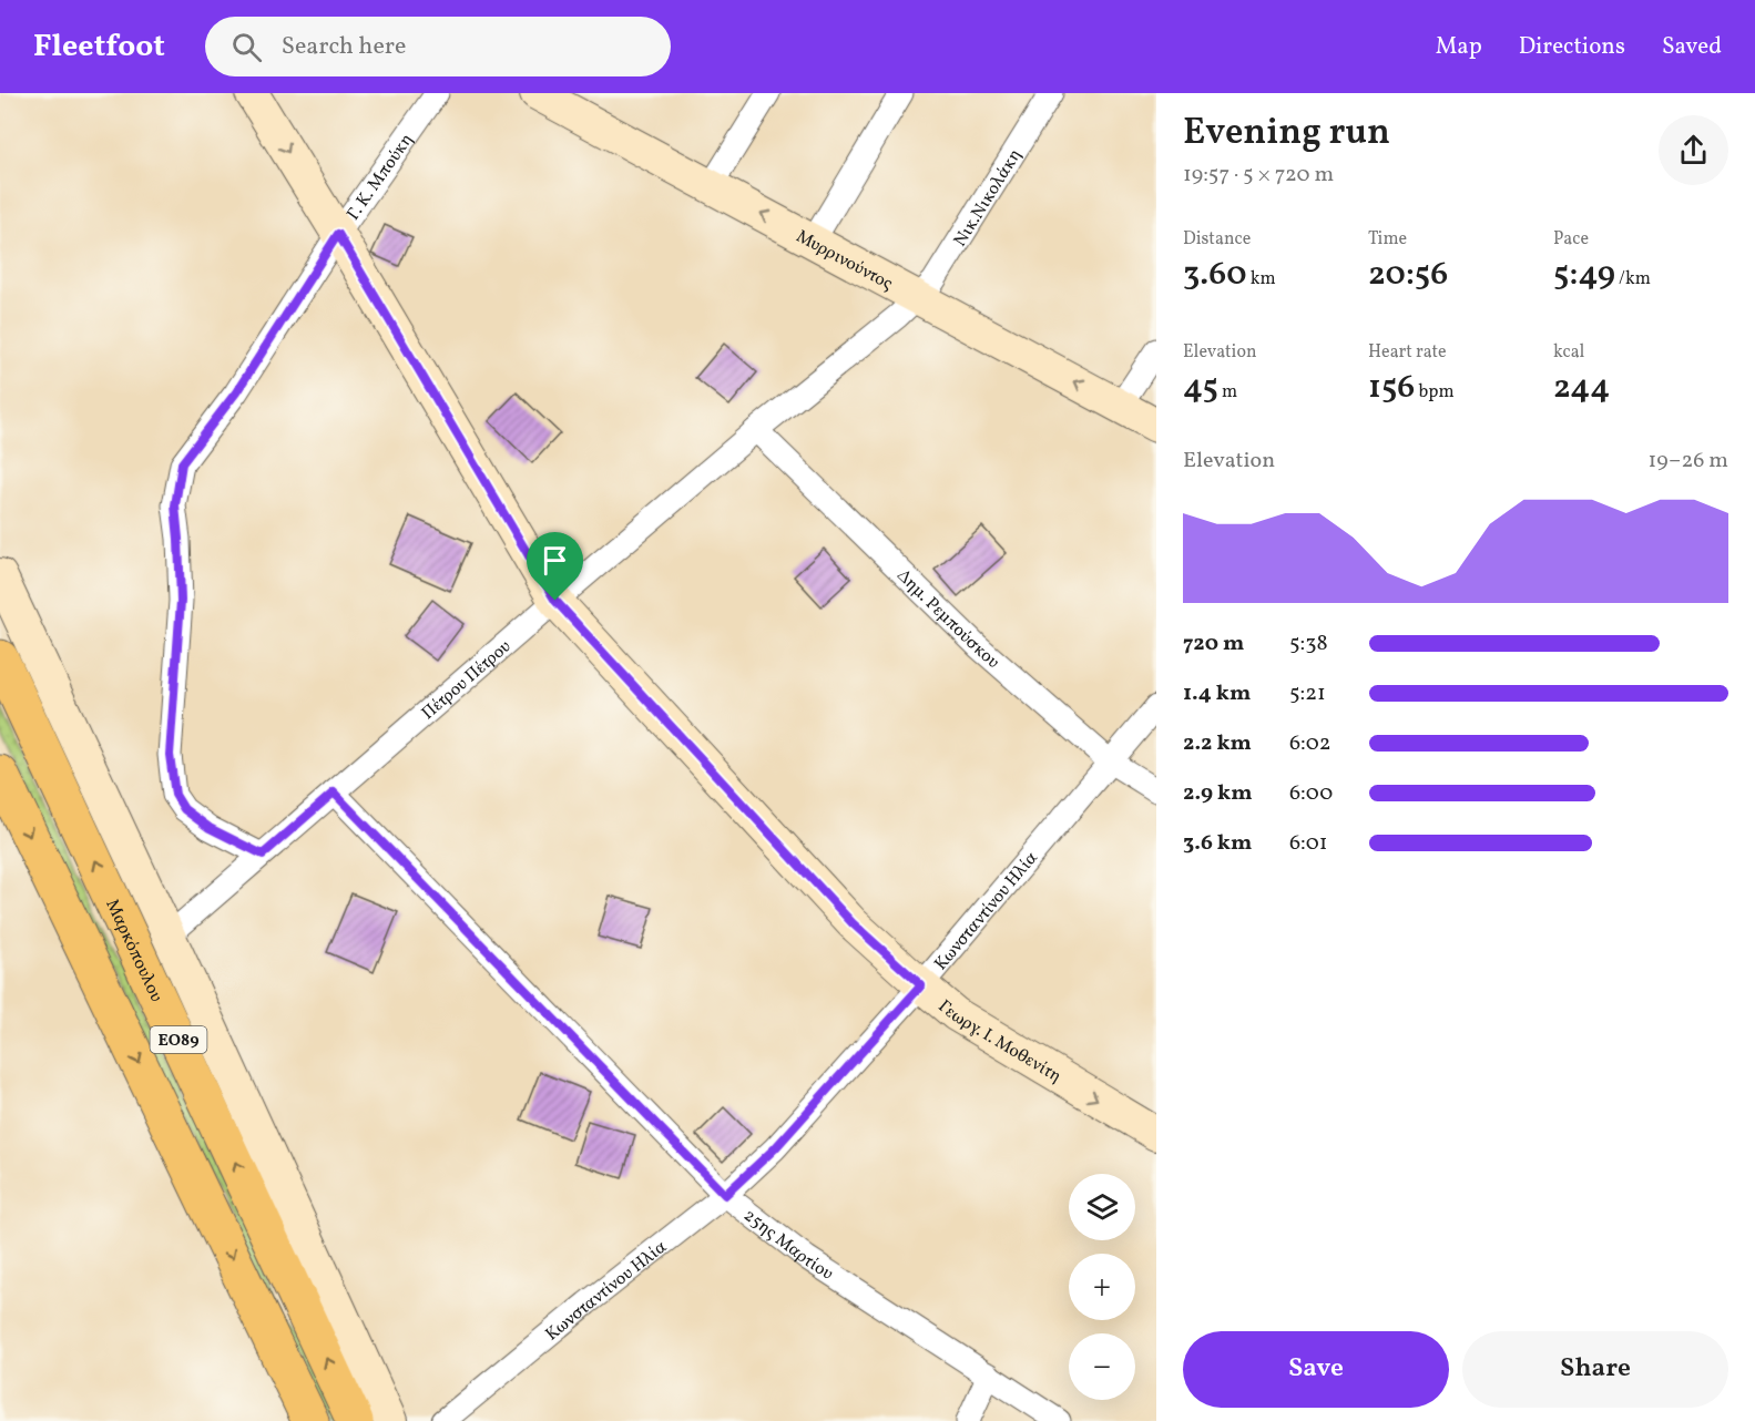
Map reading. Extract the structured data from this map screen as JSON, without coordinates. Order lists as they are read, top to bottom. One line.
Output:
{"streets":{"highway":["Μαρκόπουλου","ΕΟ89"],"street":["Γ. Κ. Μπούκη","Νικ.Νικολάκη","Μυρρινούντος","Δημ. Ρεμπούσκου","Πέτρου Πέτρου","Κωνσταντίνου Ηλία","Γεωργ. Ι. Μοθενίτη","25ης Μαρτίου"]},"crossings":[["Γ. Κ. Μπούκη","Πέτρου Πέτρου"],["Γ. Κ. Μπούκη","Γεωργ. Ι. Μοθενίτη"],["Νικ.Νικολάκη","Μυρρινούντος"],["Νικ.Νικολάκη","Πέτρου Πέτρου"],["Μυρρινούντος","Πέτρου Πέτρου"],["Δημ. Ρεμπούσκου","Πέτρου Πέτρου"],["Δημ. Ρεμπούσκου","Κωνσταντίνου Ηλία"],["Πέτρου Πέτρου","Γεωργ. Ι. Μοθενίτη"],["Πέτρου Πέτρου","25ης Μαρτίου"],["Κωνσταντίνου Ηλία","Γεωργ. Ι. Μοθενίτη"],["Κωνσταντίνου Ηλία","25ης Μαρτίου"]],"one_way":["Μυρρινούντος"],"page":{"header":"Fleetfoot","search":"Search here","nav":["Map","Directions","Saved"],"heading":["Evening run","19:57 · 5 × 720 m"],"stats":[["Distance","3.60 km"],["Time","20:56"],["Pace","5:49 /km"],["Elevation","45 m"],["Heart rate","156 bpm"],["kcal","244"]],"chart":["Elevation","19–26 m"],"list":[{"name":"720 m","note":"5:38"},{"name":"1.4 km","note":"5:21"},{"name":"2.2 km","note":"6:02"},{"name":"2.9 km","note":"6:00"},{"name":"3.6 km","note":"6:01"}],"map_buttons":["+","−"],"buttons":["Save","Share"]}}
